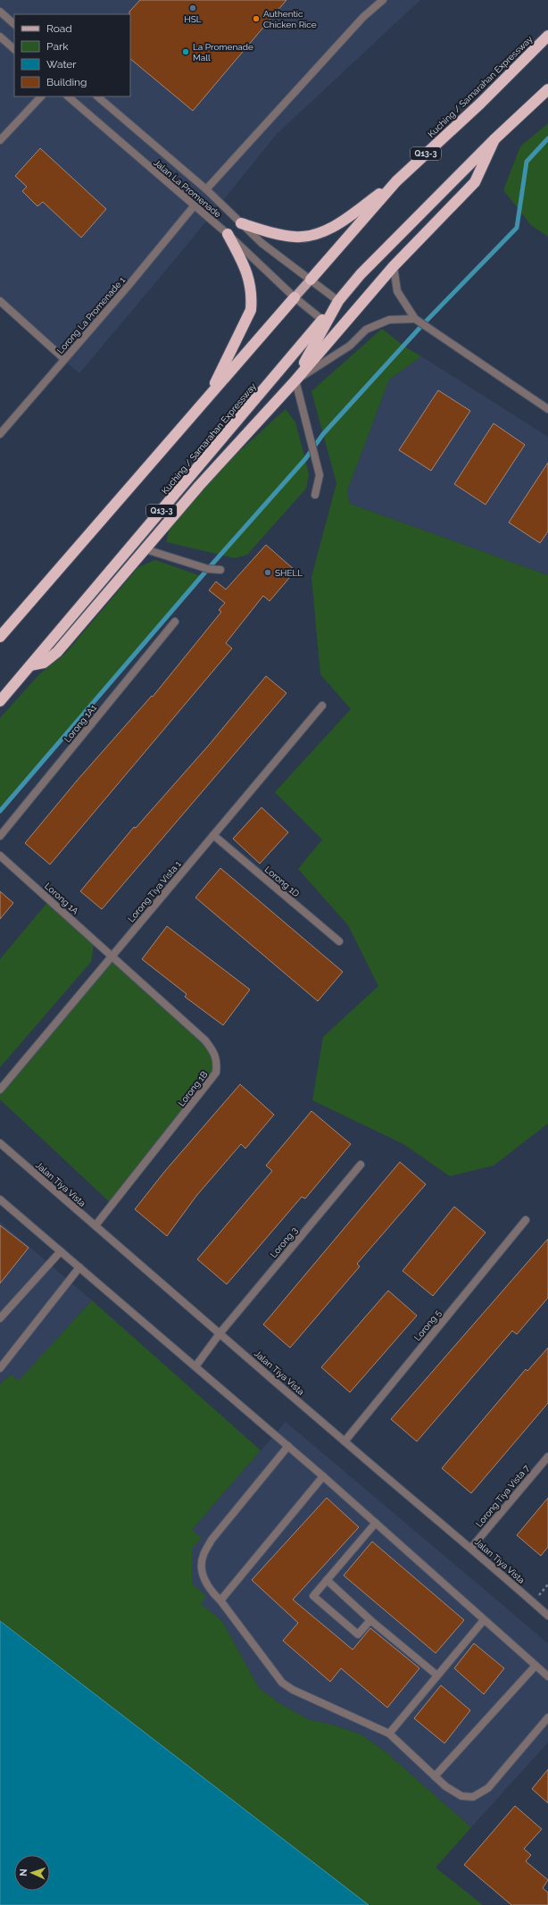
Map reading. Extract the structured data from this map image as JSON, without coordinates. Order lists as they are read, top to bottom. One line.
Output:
{"streets":{"highway":["Kuching / Samarahan Expressway","Q13-3"],"street":["Jalan La Promenade","Lorong La Promenade 1","Lorong 1A1","Lorong 1D","Lorong Tiya Vista 1","Lorong 1A","Lorong 1B","Jalan Tiya Vista","Lorong 3","Lorong 5","Lorong Tiya Vista 7"]},"crossings":[["Kuching / Samarahan Expressway","Q13-3"],["Kuching / Samarahan Expressway","Jalan La Promenade"],["Q13-3","Jalan La Promenade"],["Jalan La Promenade","Lorong La Promenade 1"],["Lorong 1D","Lorong Tiya Vista 1"],["Lorong Tiya Vista 1","Lorong 1A"],["Lorong Tiya Vista 1","Lorong 1B"],["Lorong 1A","Lorong 1B"],["Lorong 1B","Jalan Tiya Vista"],["Jalan Tiya Vista","Lorong 3"],["Jalan Tiya Vista","Lorong 5"],["Jalan Tiya Vista","Lorong Tiya Vista 7"]],"places":["HSL","Authentic Chicken Rice","La Promenade Mall","SHELL"],"legend":["Road","Park","Water","Building"],"north":"left"}
